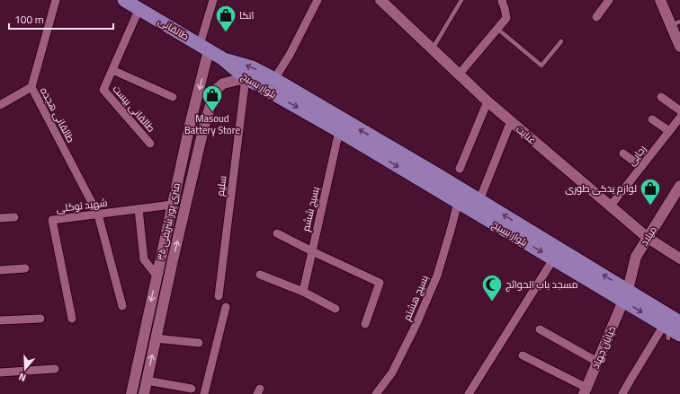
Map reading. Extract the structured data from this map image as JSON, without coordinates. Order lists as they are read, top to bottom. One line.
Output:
{"streets":{"main road":["طالقانی","بلوار بسیج"],"street":["طالقانی بیست","طالقانی هجده","عنایت","رجایی","سلیم","شهید توکلی","بسیج ششم","۳۵ متری پور شریفی","میلاد","بسیج هشتم","خیابان جهاد"]},"crossings":[["طالقانی","بلوار بسیج"],["طالقانی","طالقانی بیست"],["طالقانی","۳۵ متری پور شریفی"],["بلوار بسیج","سلیم"],["بلوار بسیج","بسیج ششم"],["بلوار بسیج","۳۵ متری پور شریفی"],["بلوار بسیج","میلاد"],["بلوار بسیج","بسیج هشتم"],["بلوار بسیج","خیابان جهاد"],["طالقانی هجده","شهید توکلی"],["عنایت","رجایی"],["عنایت","میلاد"],["سلیم","۳۵ متری پور شریفی"],["شهید توکلی","۳۵ متری پور شریفی"],["میلاد","خیابان جهاد"]],"places":{"shop":["اتکا","Masoud Battery Store","لوازم یدکی طوری"],"mosque":["مسجد باب الحوائج"]},"scale_bar":"100 m","north":"bottom"}
